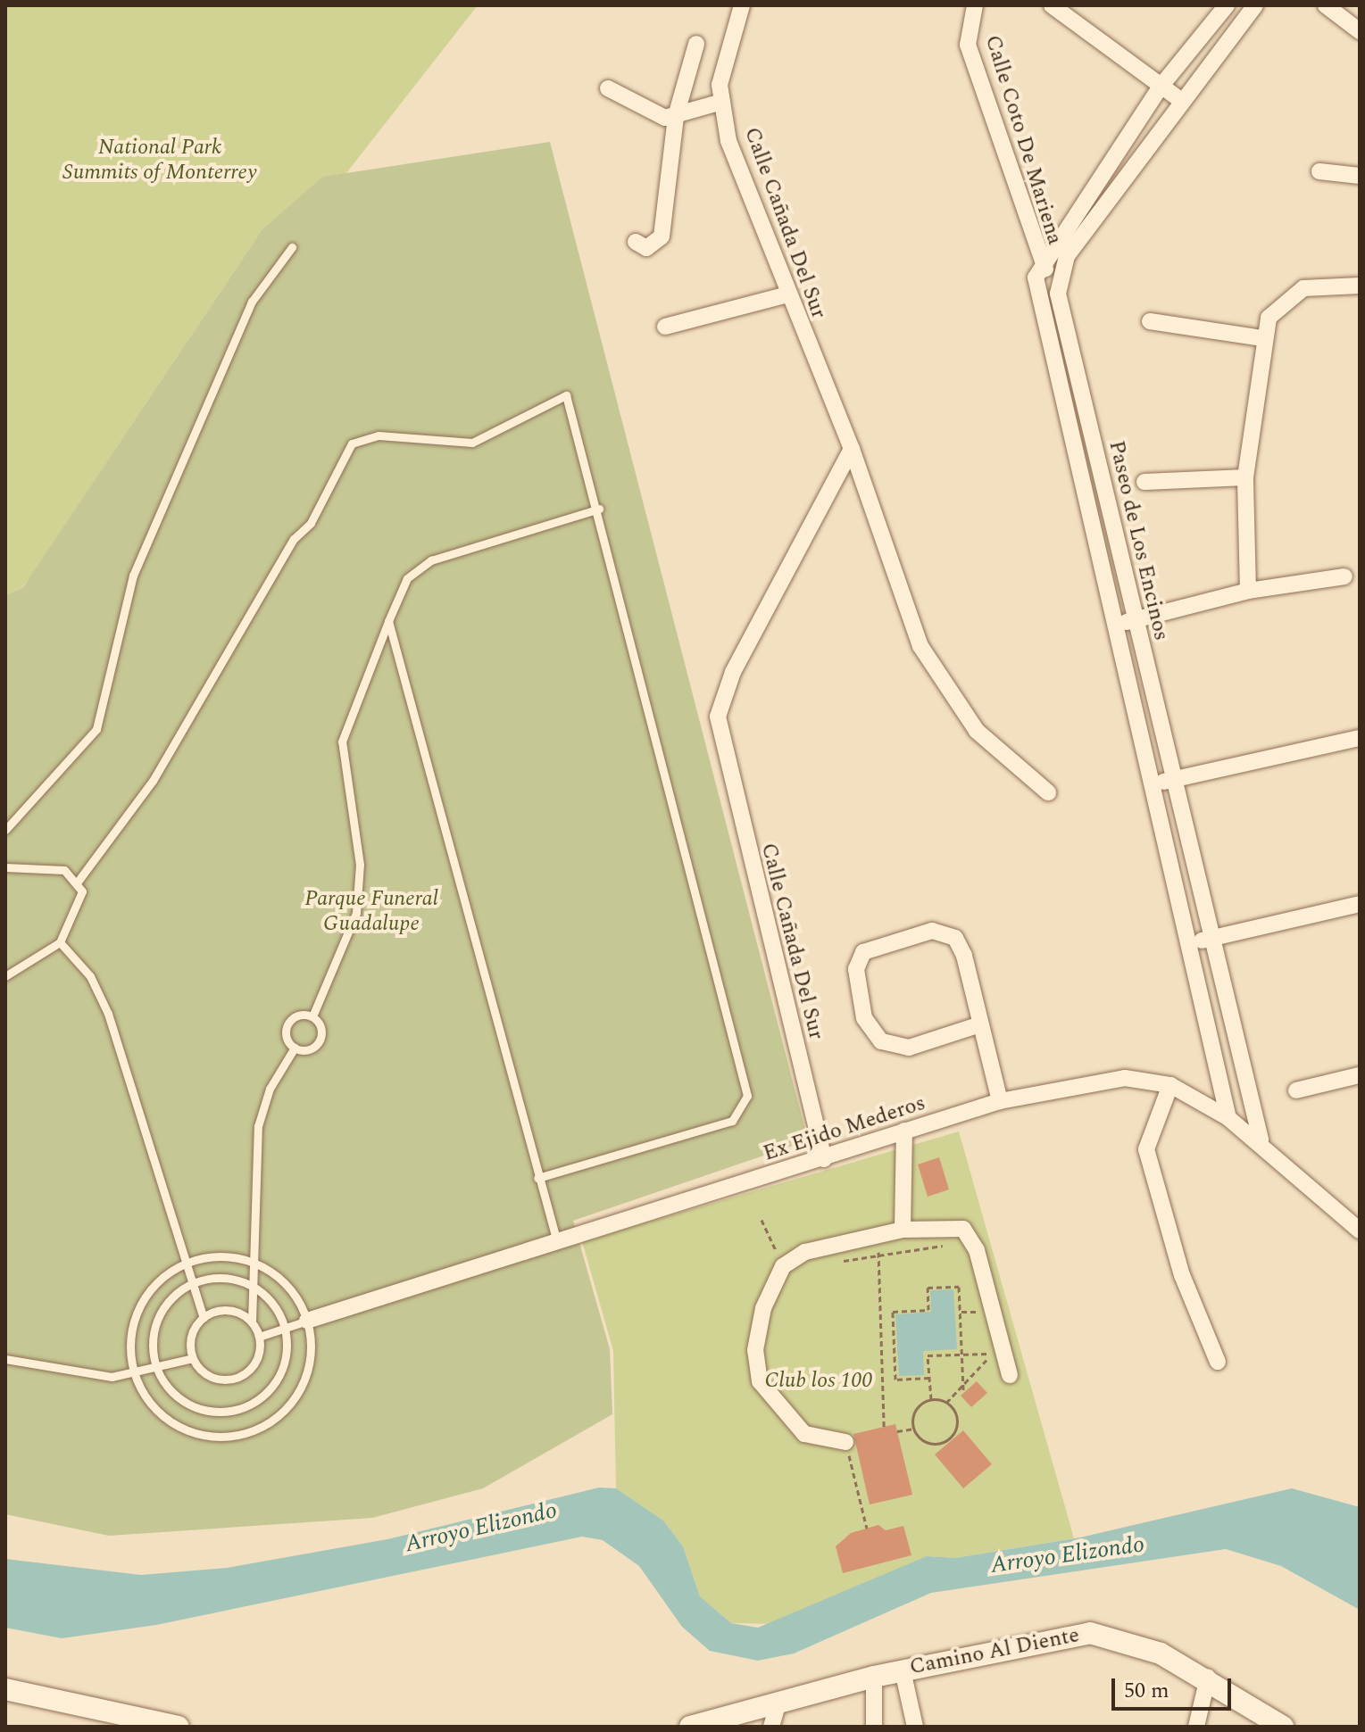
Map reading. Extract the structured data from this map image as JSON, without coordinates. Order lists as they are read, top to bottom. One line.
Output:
{"streets":{"street":["Calle Coto De Mariena","Calle Cañada Del Sur","Paseo de Los Encinos","Ex Ejido Mederos","Camino Al Diente"]},"crossings":[["Calle Coto De Mariena","Paseo de Los Encinos"],["Calle Cañada Del Sur","Ex Ejido Mederos"],["Paseo de Los Encinos","Ex Ejido Mederos"]],"water":["Arroyo Elizondo"],"parks":["National Park Summits of Monterrey","Parque Funeral Guadalupe","Club los 100"],"scale_bar":"50 m"}
